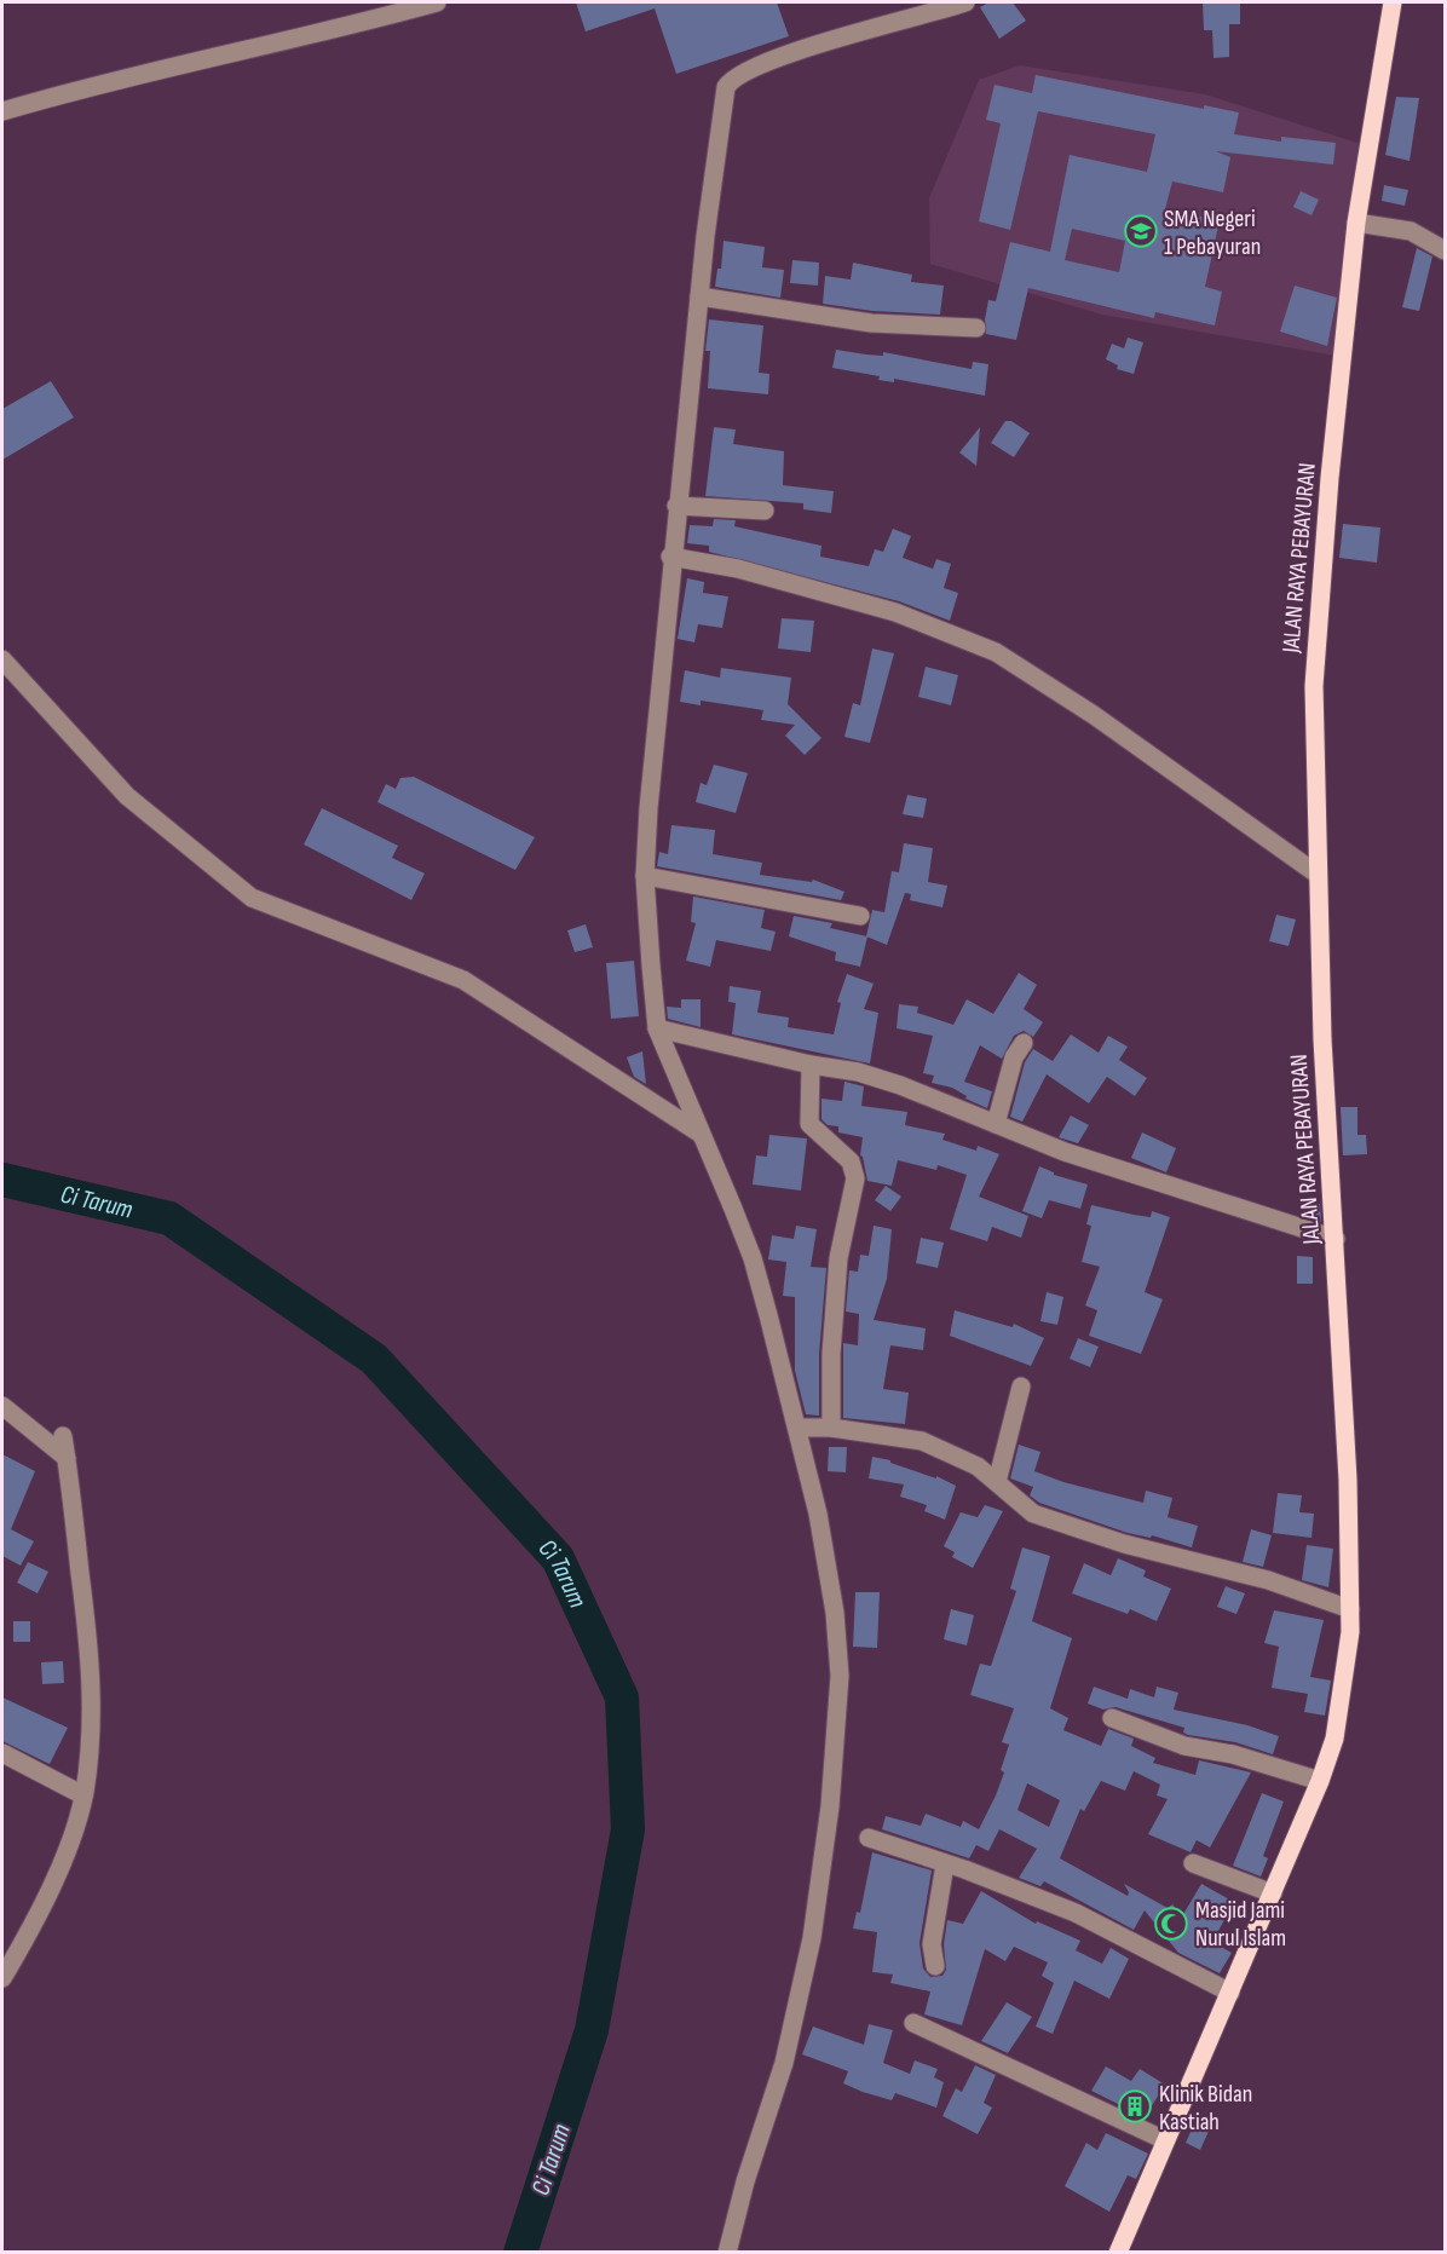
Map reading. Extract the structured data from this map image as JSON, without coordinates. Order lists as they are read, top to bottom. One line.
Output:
{"streets":{"main road":["JALAN RAYA PEBAYURAN"]},"water":["Ci Tarum"],"places":{"school or university":["SMA Negeri 1 Pebayuran"],"mosque":["Masjid Jami Nurul Islam"],"building":["Klinik Bidan Kastiah"]}}
